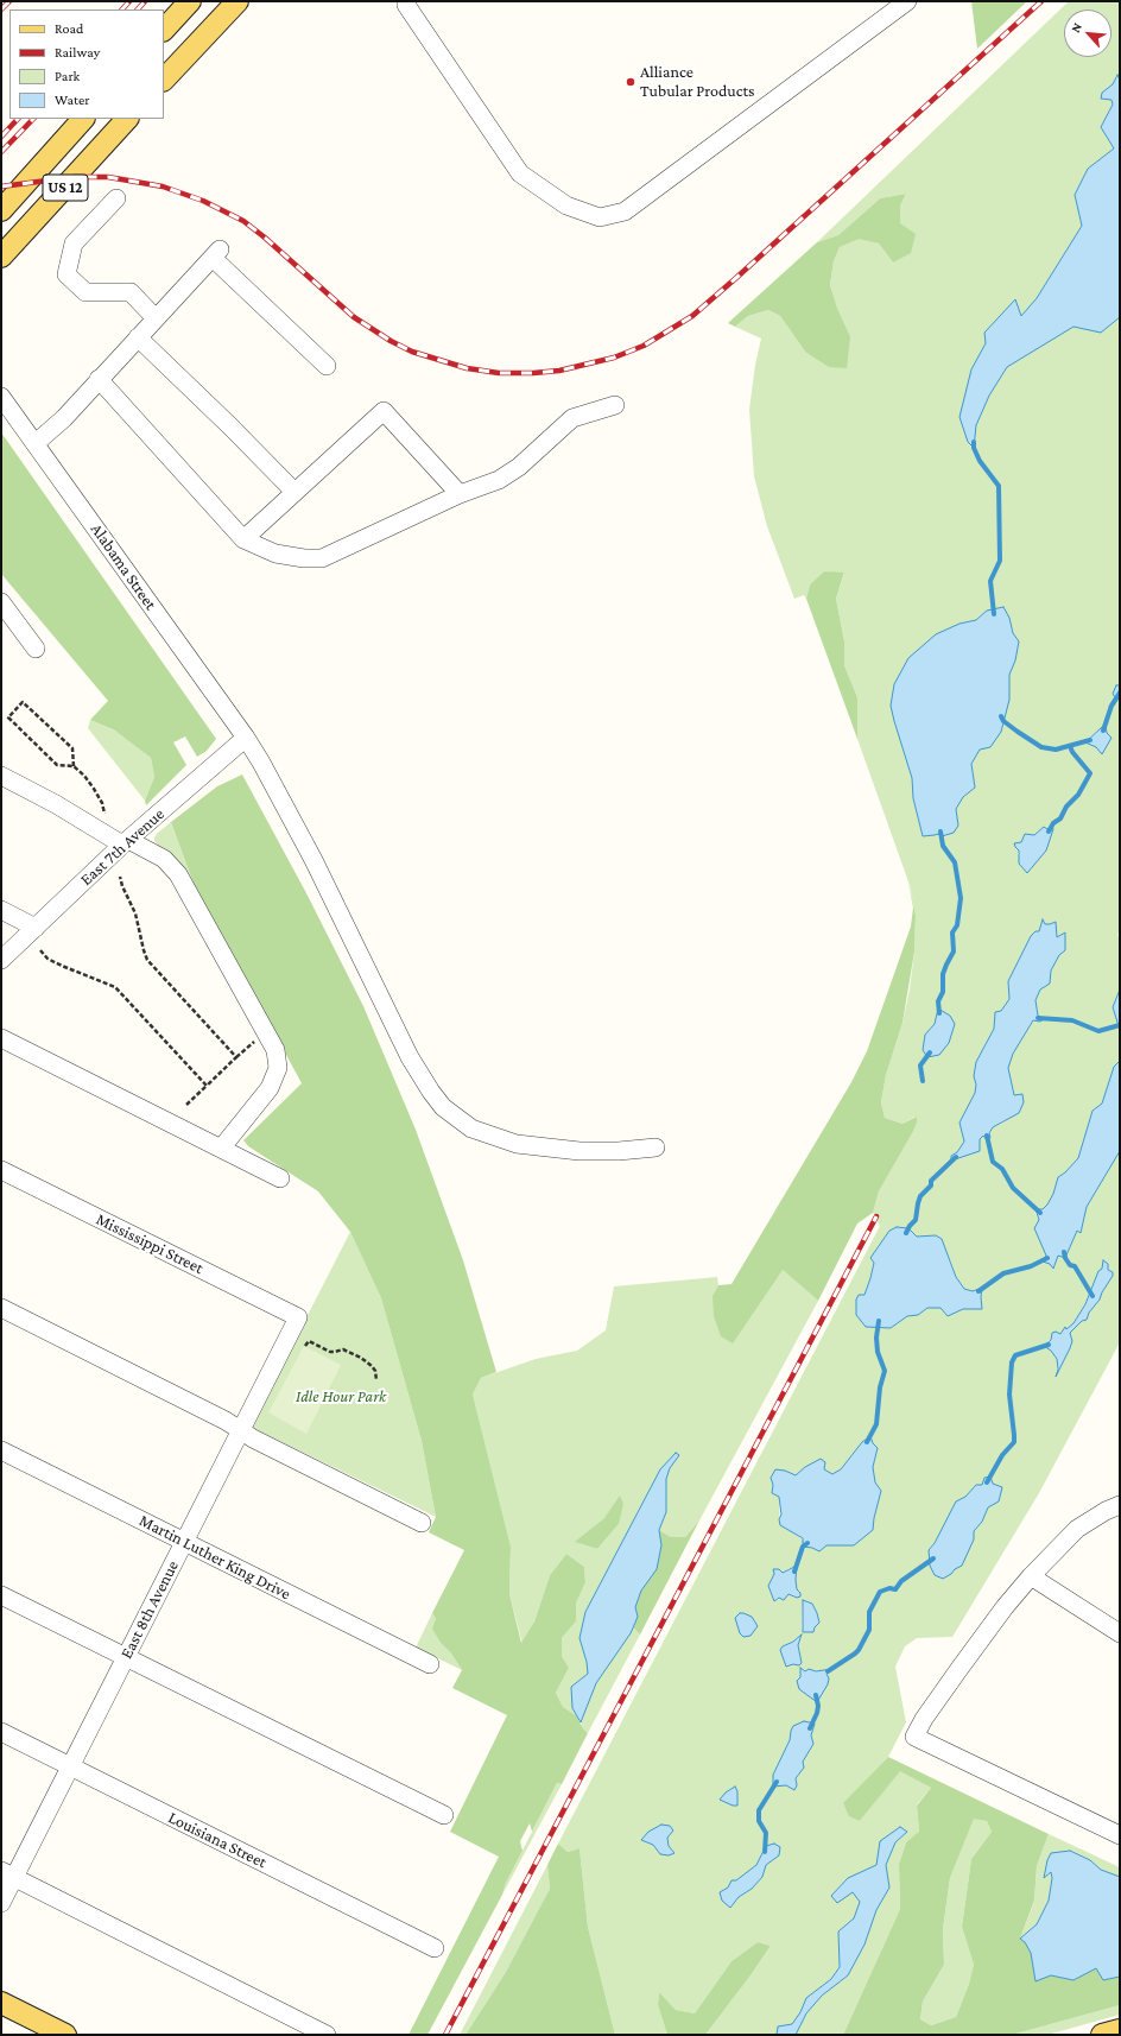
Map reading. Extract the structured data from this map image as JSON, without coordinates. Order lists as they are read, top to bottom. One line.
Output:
{"streets":{"main road":["US 12"],"street":["Alabama Street","East 7th Avenue","Mississippi Street","Martin Luther King Drive","East 8th Avenue","Louisiana Street"]},"crossings":[["Alabama Street","East 7th Avenue"],["Mississippi Street","East 8th Avenue"],["Martin Luther King Drive","East 8th Avenue"],["East 8th Avenue","Louisiana Street"]],"parks":["Idle Hour Park"],"places":["Alliance Tubular Products"],"legend":["Road","Railway","Park","Water"],"north":"top left"}
